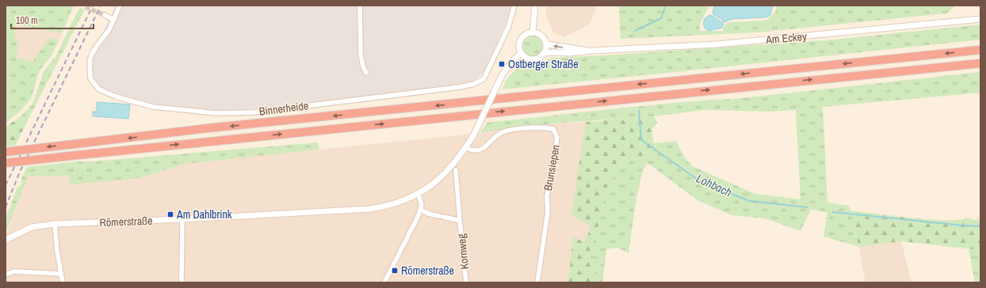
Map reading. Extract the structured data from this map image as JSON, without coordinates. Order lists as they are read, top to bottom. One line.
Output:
{"streets":{"street":["Am Eckey","Binnerheide","Brunsiepen","Römerstraße","Kornweg"]},"water":["Lohbach"],"places":{"transit":["Ostberger Straße","Am Dahlbrink","Römerstraße"]},"scale_bar":"100 m"}
